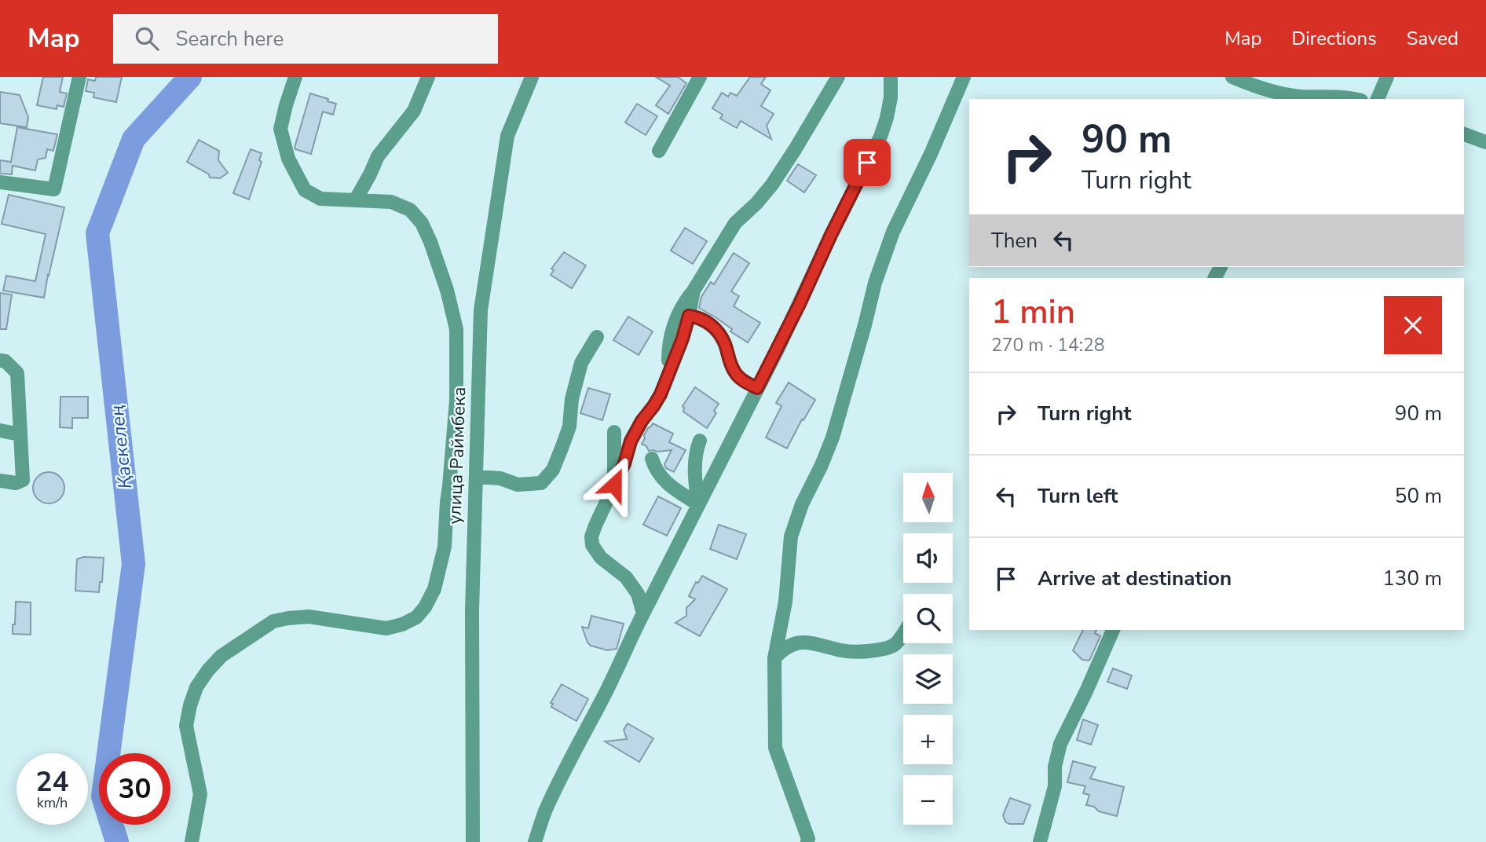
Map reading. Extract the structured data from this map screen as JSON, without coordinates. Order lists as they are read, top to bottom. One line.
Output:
{"streets":{"street":["улица Раймбека"]},"water":["Қаскелең"],"north":"top","page":{"header":"Map","search":"Search here","nav":["Map","Directions","Saved"],"turn":["90 m","Turn right"],"then":"Then","heading":["1 min","270 m · 14:28"],"list":[{"name":"Turn right","value":"90 m"},{"name":"Turn left","value":"50 m"},{"name":"Arrive at destination","value":"130 m"}],"map_buttons":["+","−"],"speed":"24 km/h","limit":"30"}}
